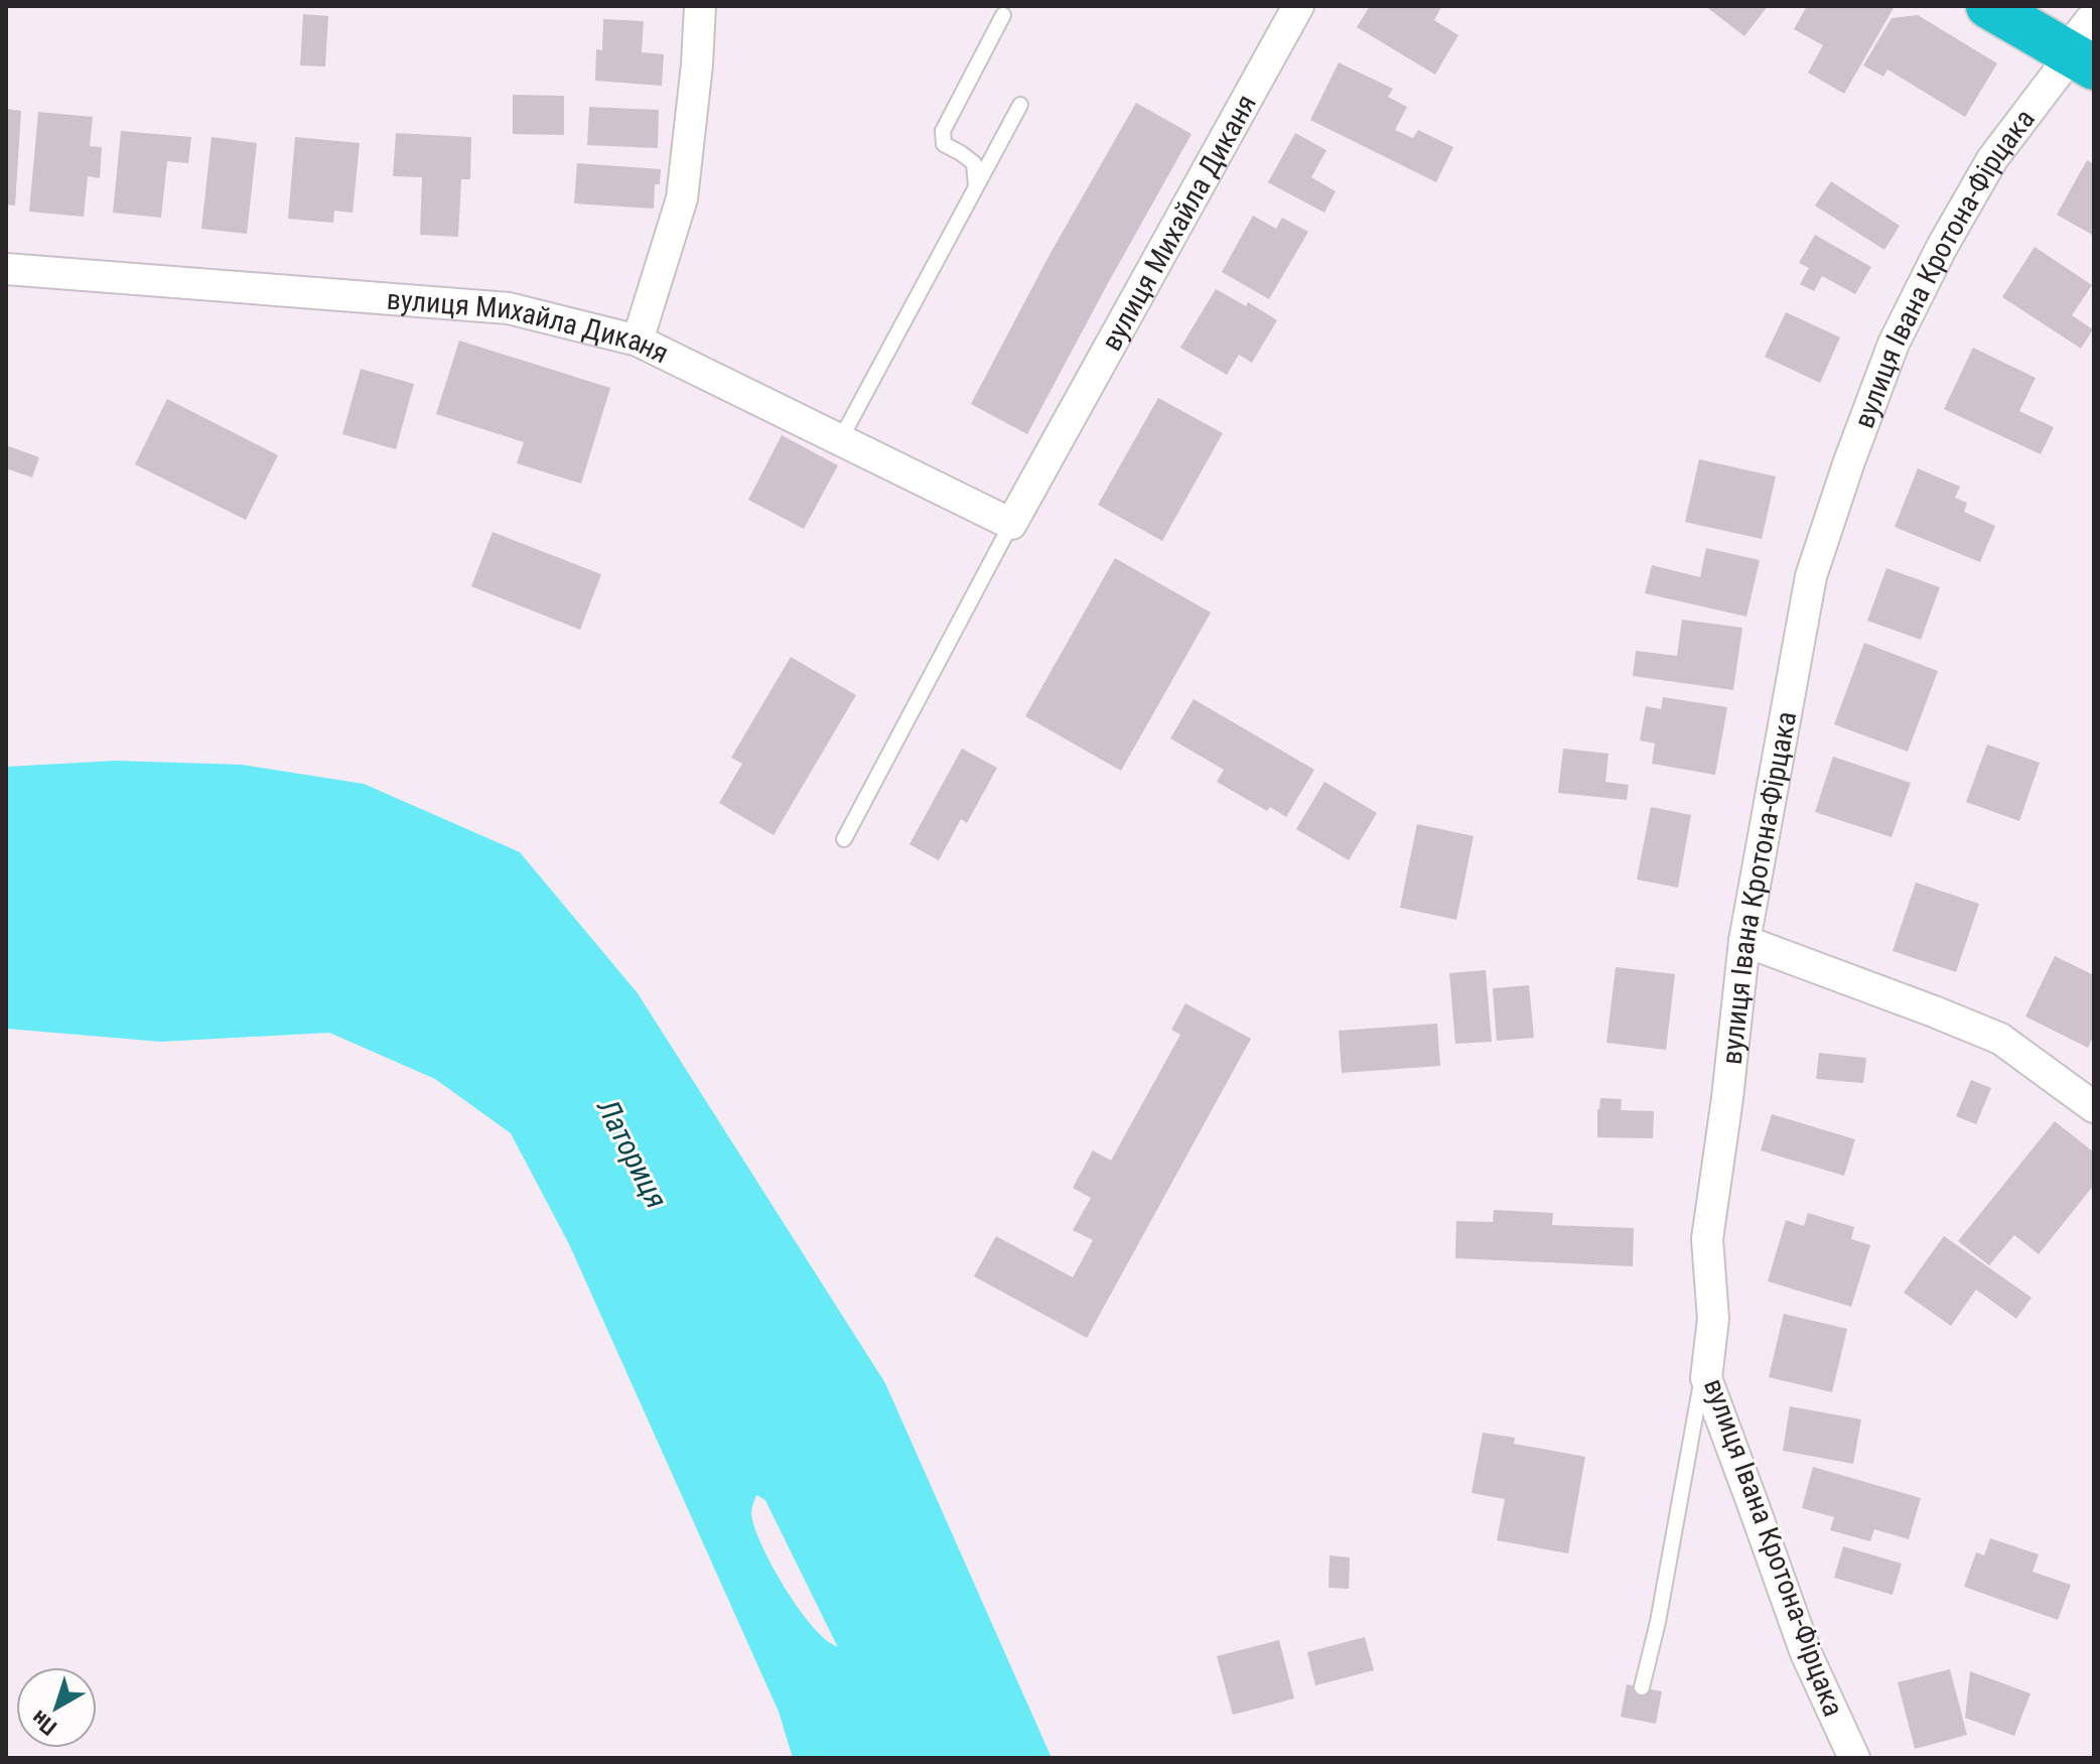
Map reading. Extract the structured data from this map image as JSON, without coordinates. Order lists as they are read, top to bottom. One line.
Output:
{"streets":{"street":["вулиця Михайла Диканя","вулиця Івана Кротона-Фірцака"]},"water":["Латориця"],"north":"bottom left"}
